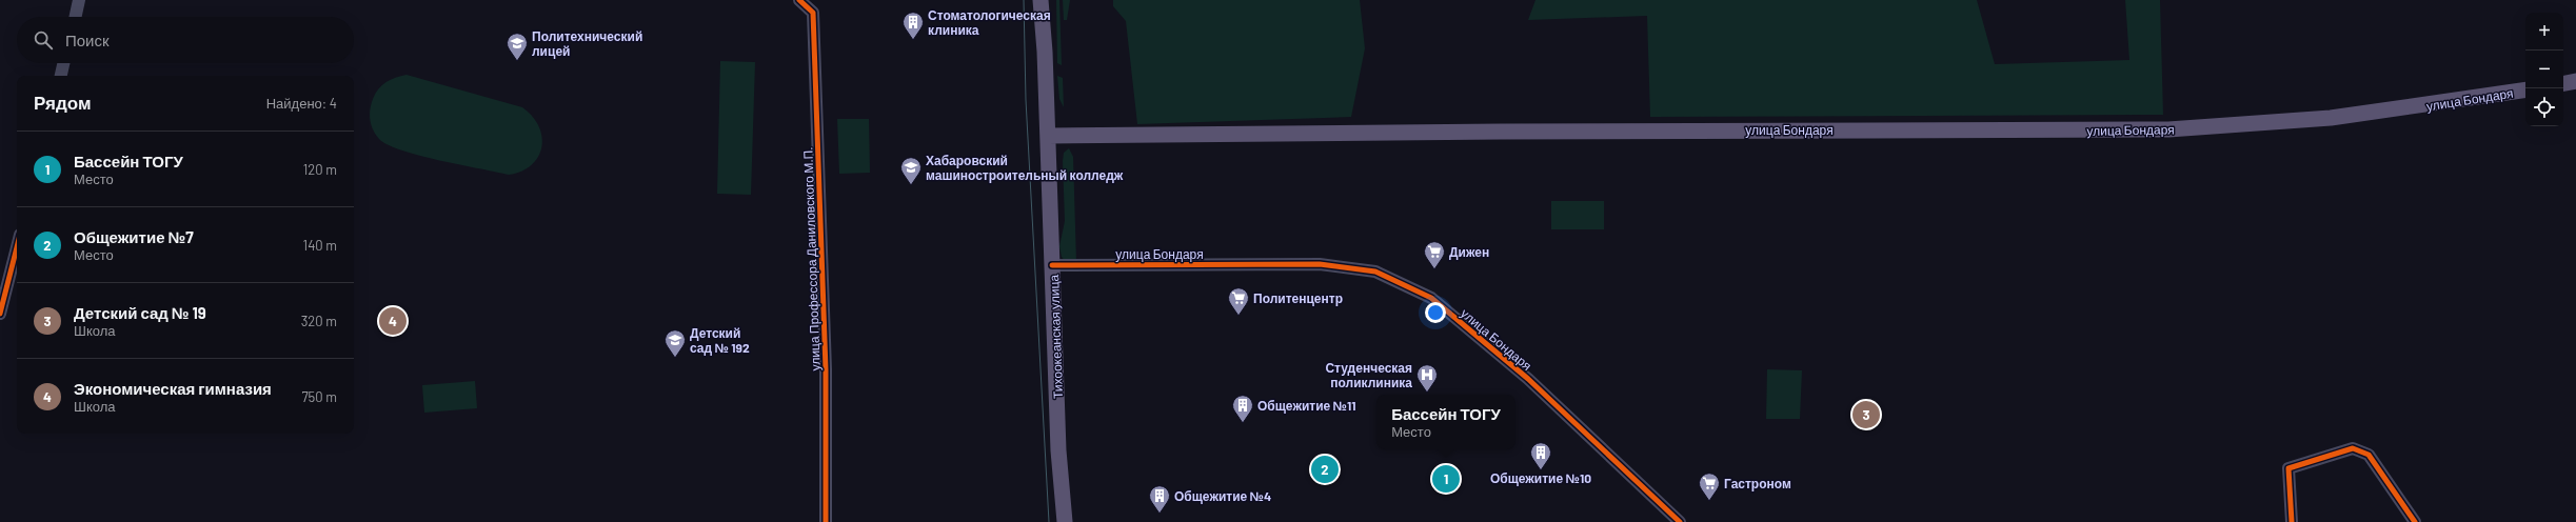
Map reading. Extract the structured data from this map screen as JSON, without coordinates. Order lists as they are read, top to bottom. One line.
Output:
{"streets":{"main road":["улица Бондаря","Тихоокеанская улица"],"street":["улица Профессора Даниловского М.П."]},"crossings":[["улица Бондаря","Тихоокеанская улица"]],"places":{"building":["Стоматологическая клиника","Общежитие №11","Общежитие №10","Общежитие №4"],"school or university":["Политехнический лицей","Хабаровский машиностроительный колледж","Детский сад № 192"],"supermarket":["Дижен","Политенцентр","Гастроном"],"hospital":["Студенческая поликлиника"]},"page":{"map_buttons":["+","−"],"search":"Поиск","heading":["Рядом","Найдено: 4"],"list":[{"mark":"1","name":"Бассейн ТОГУ","note":"Место","value":"120 m"},{"mark":"2","name":"Общежитие №7","note":"Место","value":"140 m"},{"mark":"3","name":"Детский сад № 19","note":"Школа","value":"320 m"},{"mark":"4","name":"Экономическая гимназия","note":"Школа","value":"750 m"}],"pins":["4","3","2","1"],"popup":["Бассейн ТОГУ","Место"]}}
